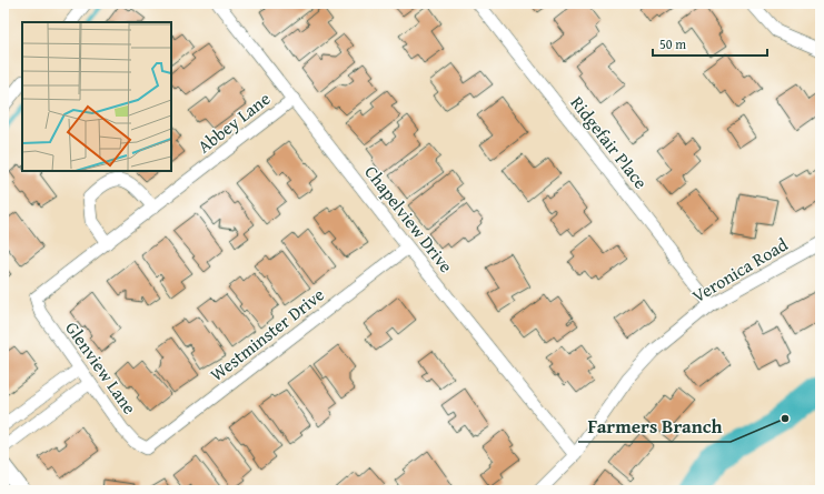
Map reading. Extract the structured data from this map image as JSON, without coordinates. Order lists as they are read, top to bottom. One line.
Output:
{"streets":{"street":["Abbey Lane","Ridgefair Place","Chapelview Drive","Veronica Road","Westminster Drive","Glenview Lane"]},"crossings":[["Abbey Lane","Chapelview Drive"],["Abbey Lane","Glenview Lane"],["Ridgefair Place","Veronica Road"],["Chapelview Drive","Veronica Road"],["Chapelview Drive","Westminster Drive"],["Westminster Drive","Glenview Lane"]],"places":["Farmers Branch"],"scale_bar":"50 m"}
